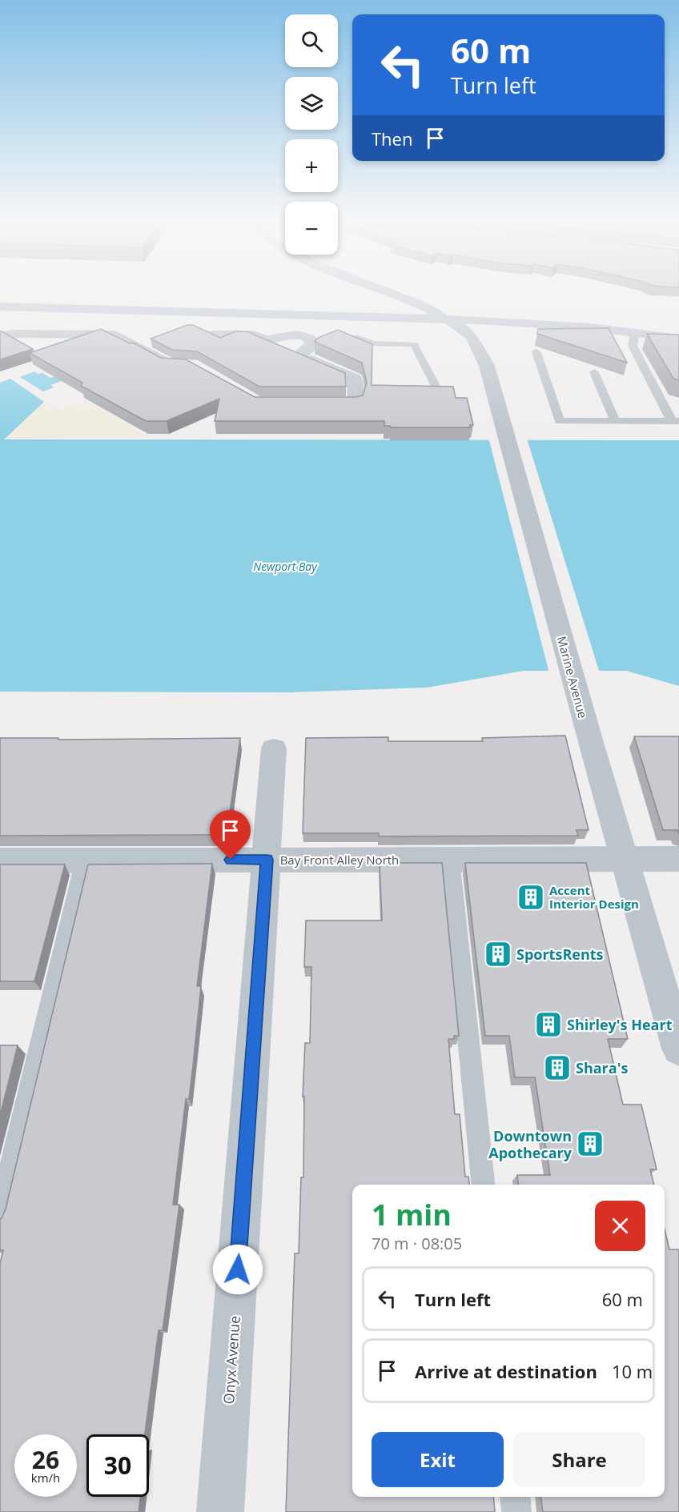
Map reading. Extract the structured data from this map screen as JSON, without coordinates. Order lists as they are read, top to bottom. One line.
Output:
{"streets":{"street":["Marine Avenue","Bay Front Alley North","Onyx Avenue"]},"crossings":[["Marine Avenue","Bay Front Alley North"],["Bay Front Alley North","Onyx Avenue"]],"water":["Newport Bay"],"places":{"building":["Accent Interior Design","SportsRents","Shirley's Heart","Shara's","Downtown Apothecary"]},"page":{"map_buttons":["+","−"],"turn":["60 m","Turn left"],"then":"Then","heading":["1 min","70 m · 08:05"],"list":[{"name":"Turn left","value":"60 m"},{"name":"Arrive at destination","value":"10 m"}],"buttons":["Exit","Share"],"speed":"26 km/h","limit":"30"}}
